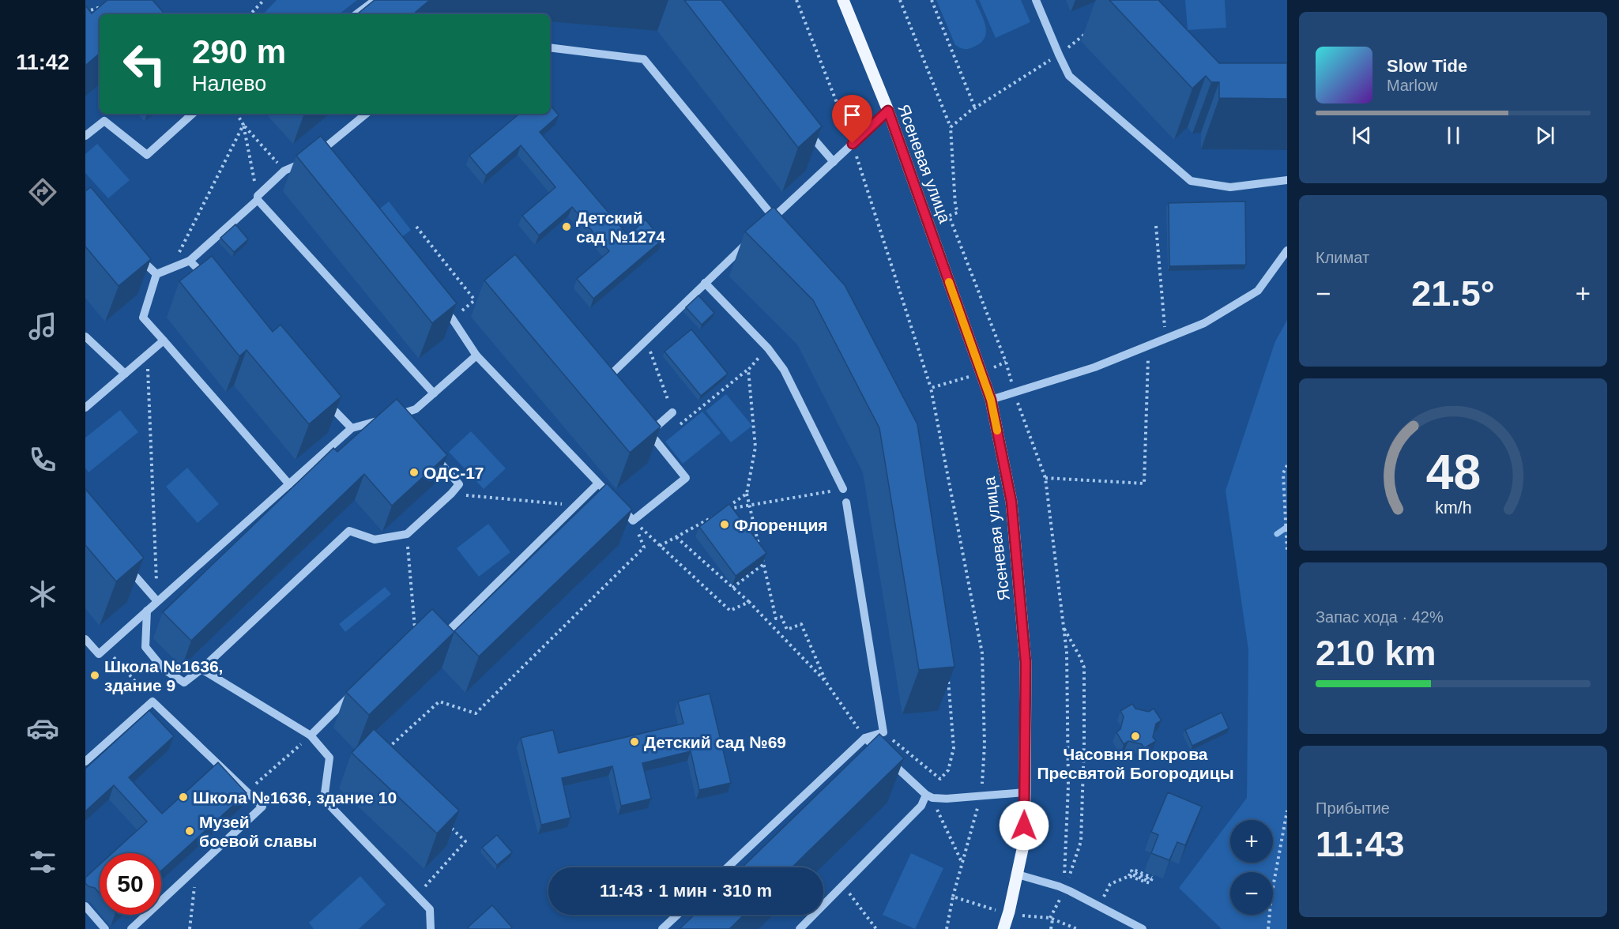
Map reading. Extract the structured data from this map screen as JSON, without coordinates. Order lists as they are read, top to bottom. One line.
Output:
{"streets":{"main road":["Ясеневая улица"]},"places":["Детский сад №1274","ОДС-17","Флоренция","Школа №1636, здание 9","Часовня Покрова Пресвятой Богородицы","Детский сад №69","Школа №1636, здание 10","Музей боевой славы"],"page":{"tabs":"11:42","turn":["290 m","Налево"],"song":["Slow Tide","Marlow"],"tile":["Климат",["Запас хода · 42%","210 km"],["Прибытие","11:43"]],"heat":["−","21.5°","+"],"map_buttons":["+","−"],"limit":"50","trip":"11:43 · 1 мин · 310 m","gauge":["48","km/h"]}}
